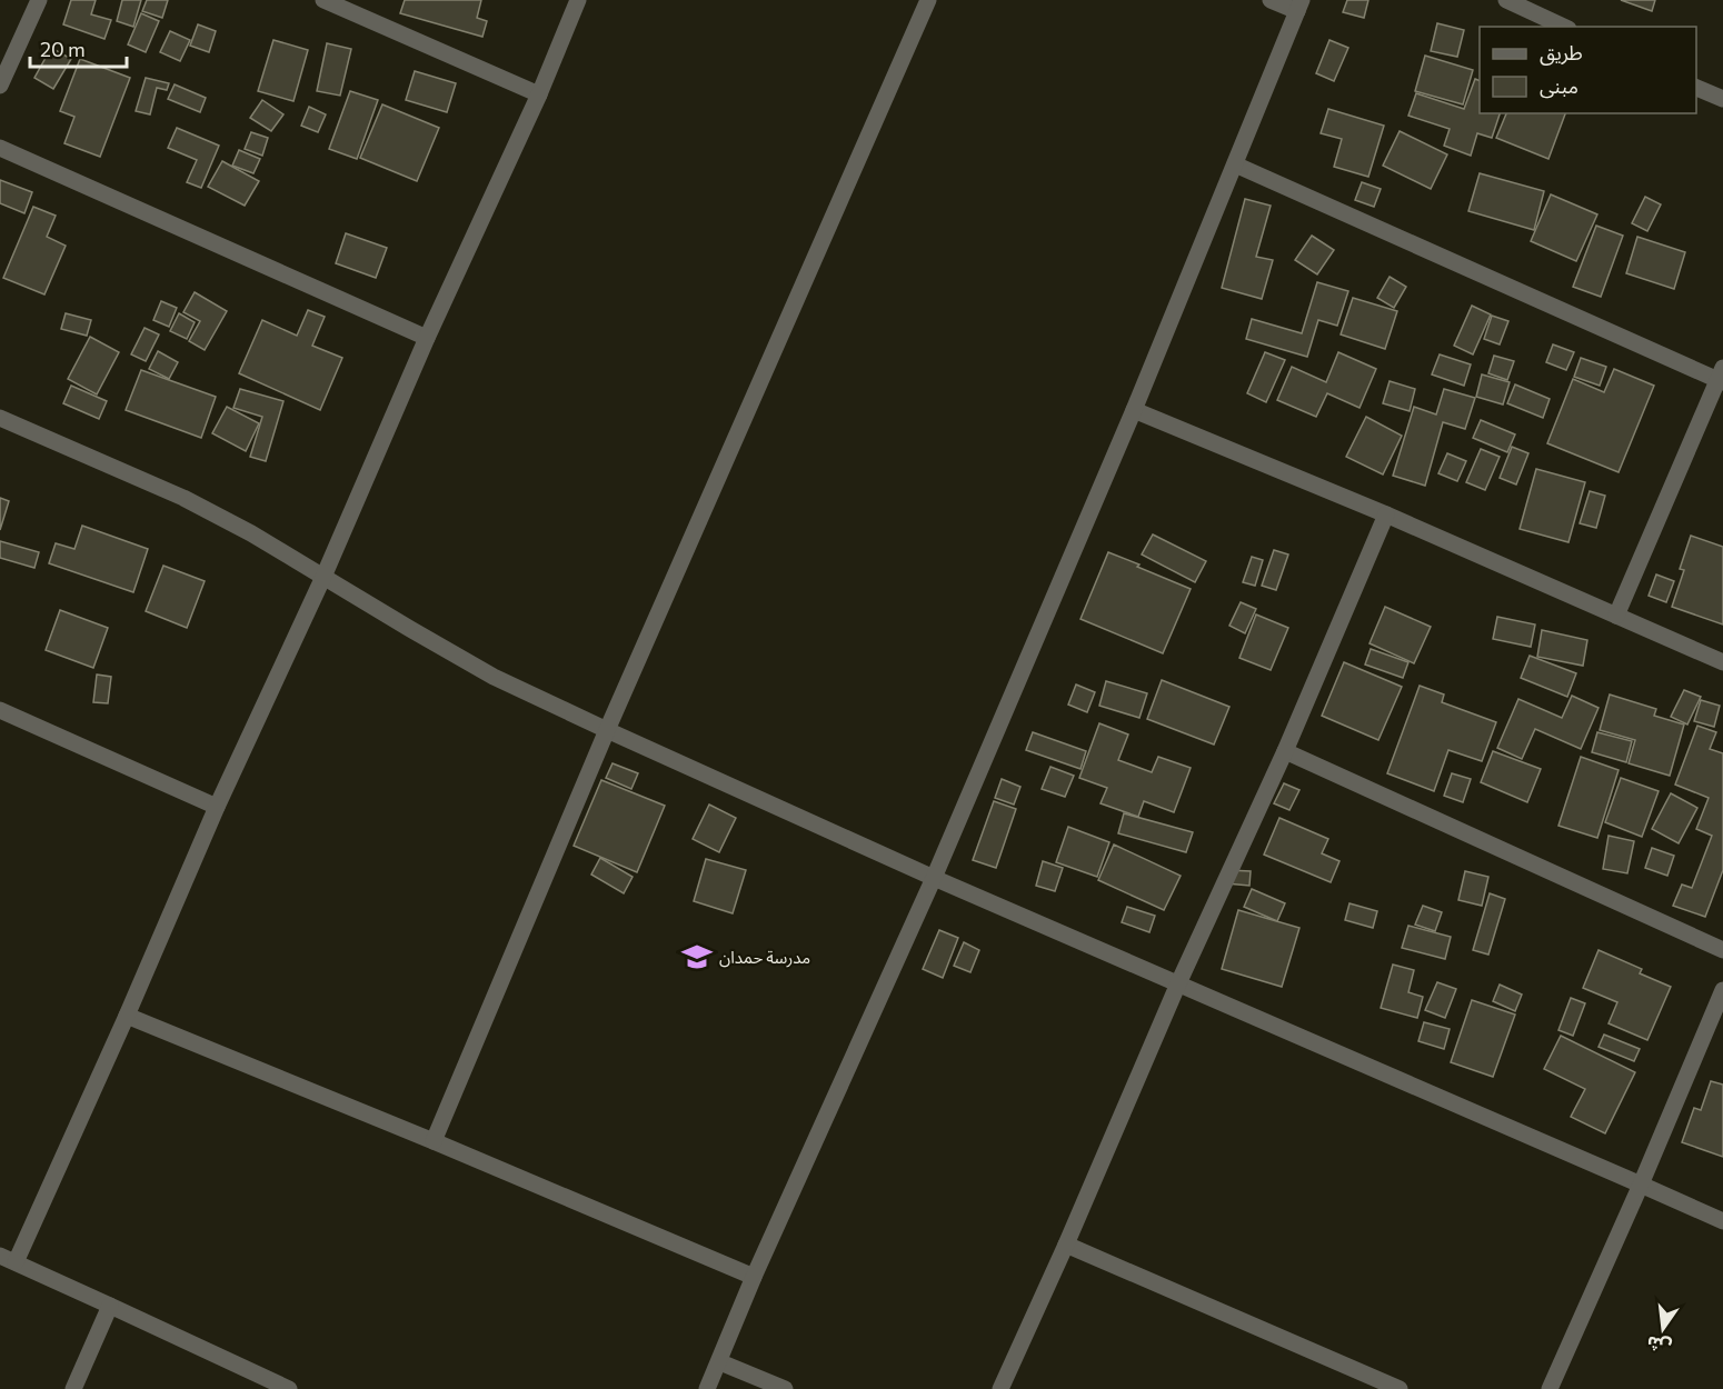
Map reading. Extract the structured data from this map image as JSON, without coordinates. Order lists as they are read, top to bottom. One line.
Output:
{"places":{"school or university":["مدرسة حمدان"]},"legend":["طريق","مبنى"],"scale_bar":"20 m","north":"bottom"}
